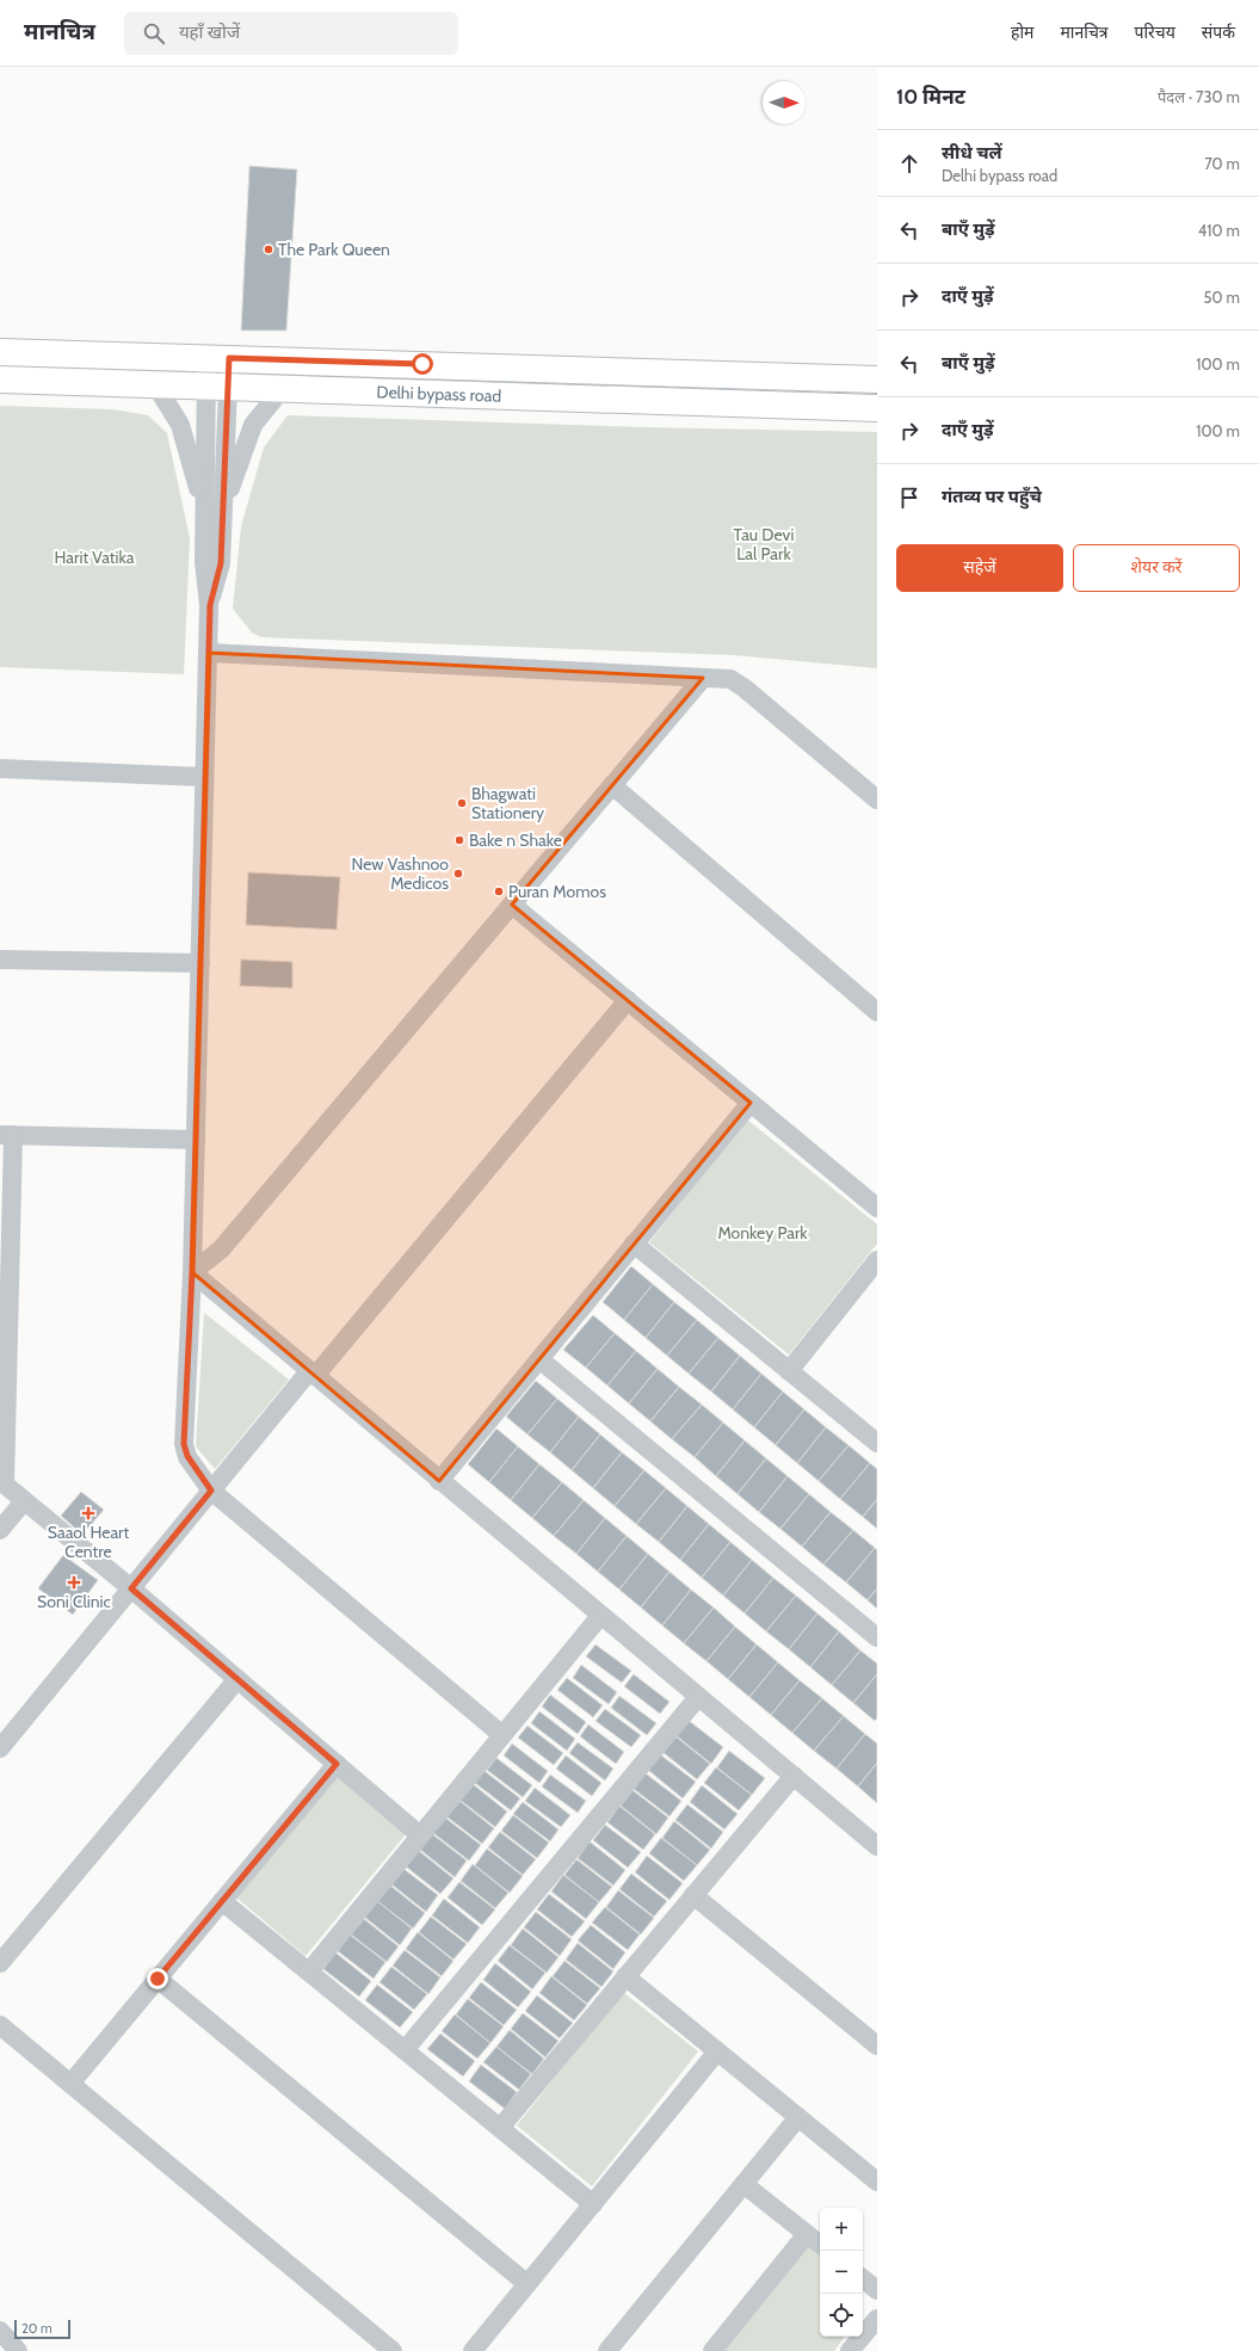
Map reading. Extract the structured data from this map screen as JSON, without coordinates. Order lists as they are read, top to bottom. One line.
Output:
{"streets":{"main road":["Delhi bypass road"]},"parks":["Tau Devi Lal Park","Harit Vatika","Monkey Park"],"places":{"other":["The Park Queen","Bhagwati Stationery","Bake n Shake","New Vashnoo Medicos","Puran Momos"],"health":["Saaol Heart Centre","Soni Clinic"]},"scale_bar":"20 m","north":"right","page":{"header":"मानचित्र","search":"यहाँ खोजें","nav":["होम","मानचित्र","परिचय","संपर्क"],"heading":["10 मिनट","पैदल · 730 m"],"list":[["सीधे चलें","Delhi bypass road","70 m"],["बाएँ मुड़ें","410 m"],["दाएँ मुड़ें","50 m"],["बाएँ मुड़ें","100 m"],["दाएँ मुड़ें","100 m"],"गंतव्य पर पहुँचे"],"buttons":["सहेजें","शेयर करें"],"map_buttons":["+","−"],"scale":"20 m"}}
